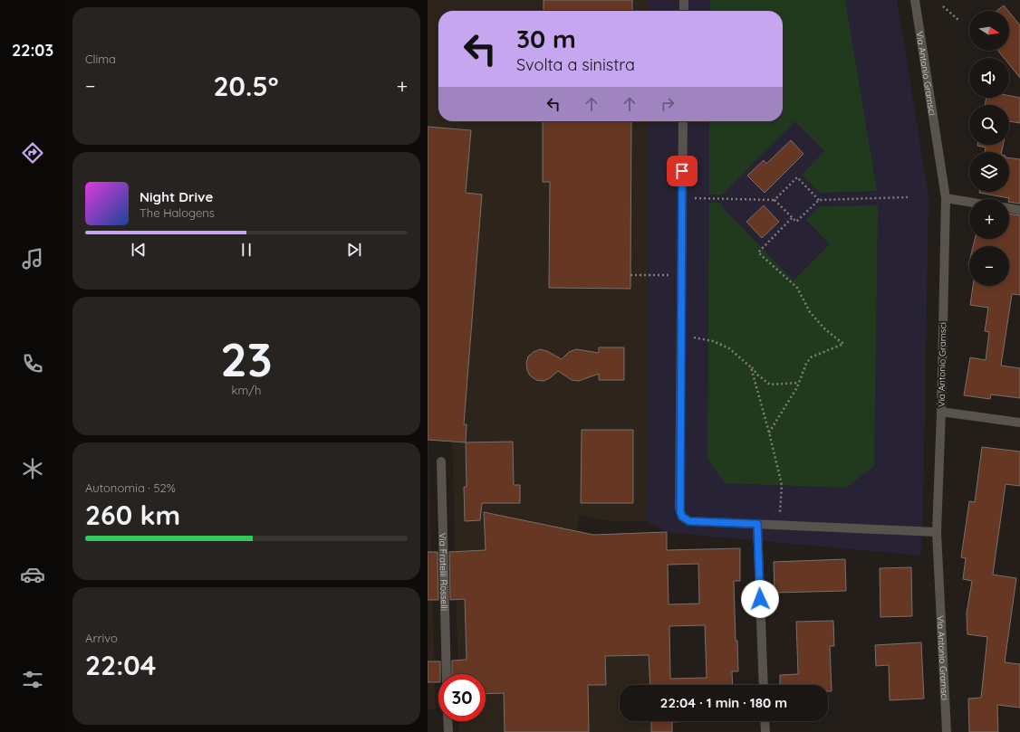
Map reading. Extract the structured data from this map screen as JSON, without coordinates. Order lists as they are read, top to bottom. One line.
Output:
{"streets":{"street":["Via Antonio Gramsci","Via Fratelli Rosselli"]},"north":"right","page":{"tabs":"22:03","tile":["Clima",["23","km/h"],["Autonomia · 52%","260 km"],["Arrivo","22:04"]],"map_buttons":["+","−"],"turn":["30 m","Svolta a sinistra"],"heat":["−","20.5°","+"],"song":["Night Drive","The Halogens"],"limit":"30","trip":"22:04 · 1 min · 180 m"}}
